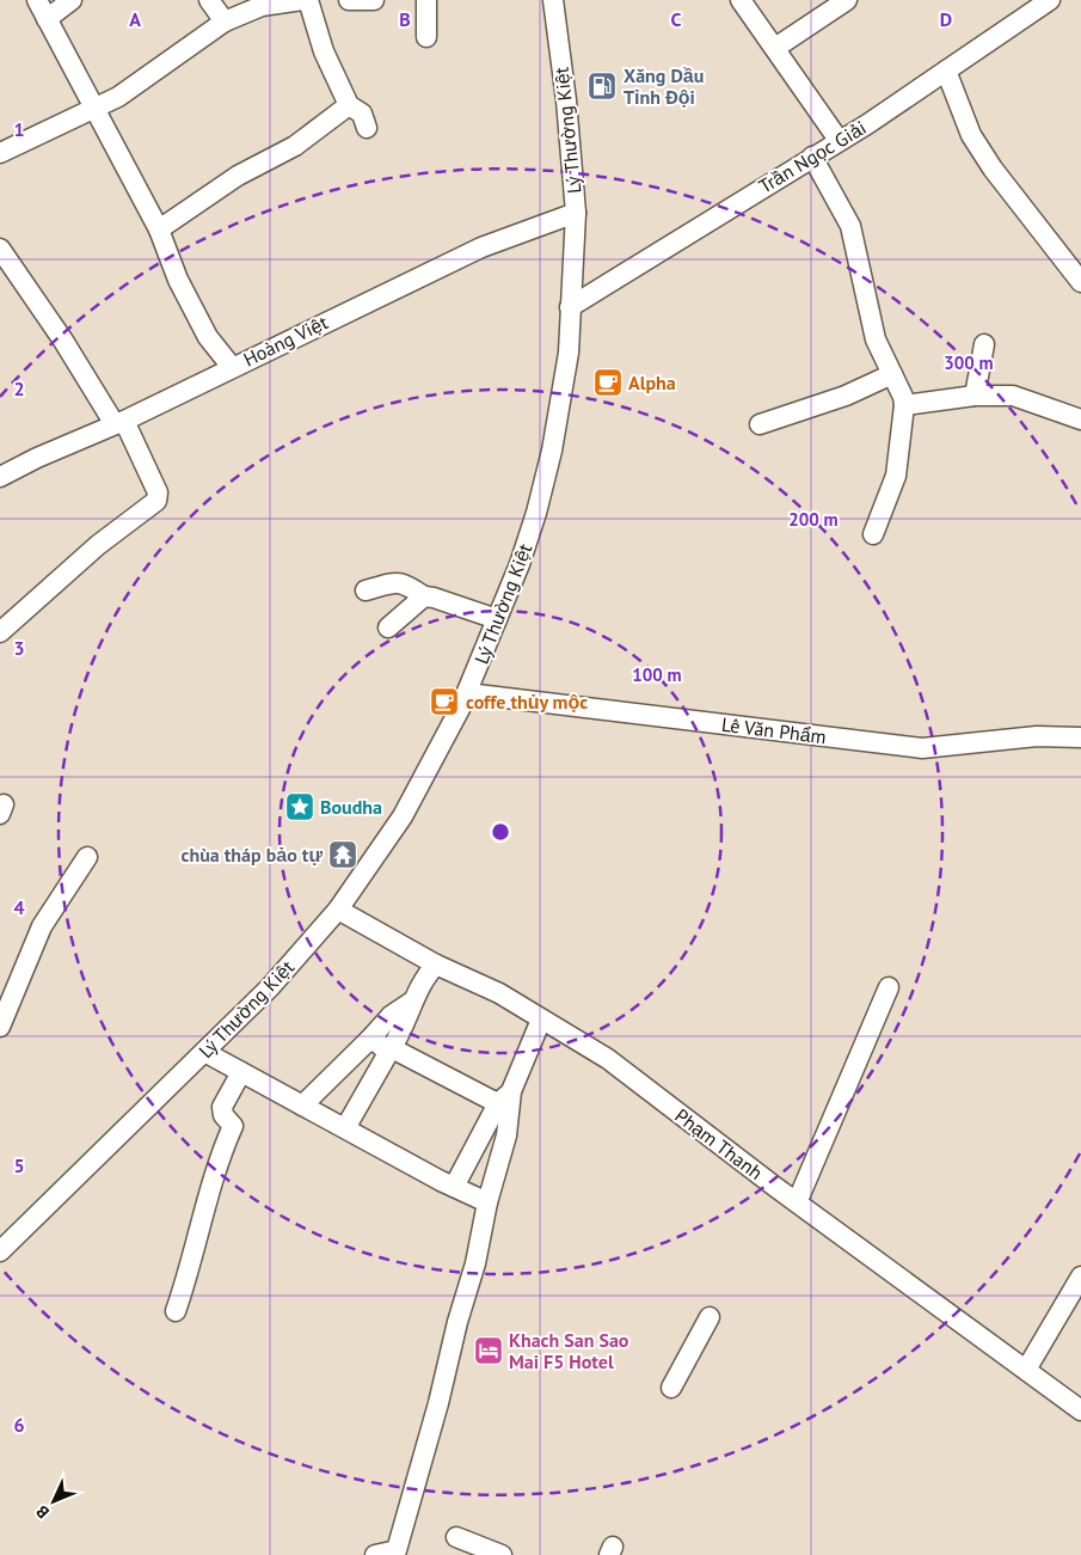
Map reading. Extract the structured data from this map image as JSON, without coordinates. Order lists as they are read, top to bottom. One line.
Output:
{"streets":{"street":["Lý Thường Kiệt","Trần Ngọc Giải","Hoàng Việt","Lê Văn Phẩm","Phạm Thanh"]},"crossings":[["Lý Thường Kiệt","Trần Ngọc Giải"],["Lý Thường Kiệt","Hoàng Việt"],["Lý Thường Kiệt","Lê Văn Phẩm"],["Lý Thường Kiệt","Phạm Thanh"]],"places":{"fuel station":["Xăng Dầu Tỉnh Đội"],"cafe":["Alpha","coffe thủy mộc"],"place":["Boudha"],"temple":["chùa tháp bảo tự"],"hotel":["Khach San Sao Mai F5 Hotel"]},"north":"bottom left","grid":{"columns":["A","B","C","D"],"rows":["1","2","3","4","5","6"]},"rings":["300 m","200 m","100 m"]}
